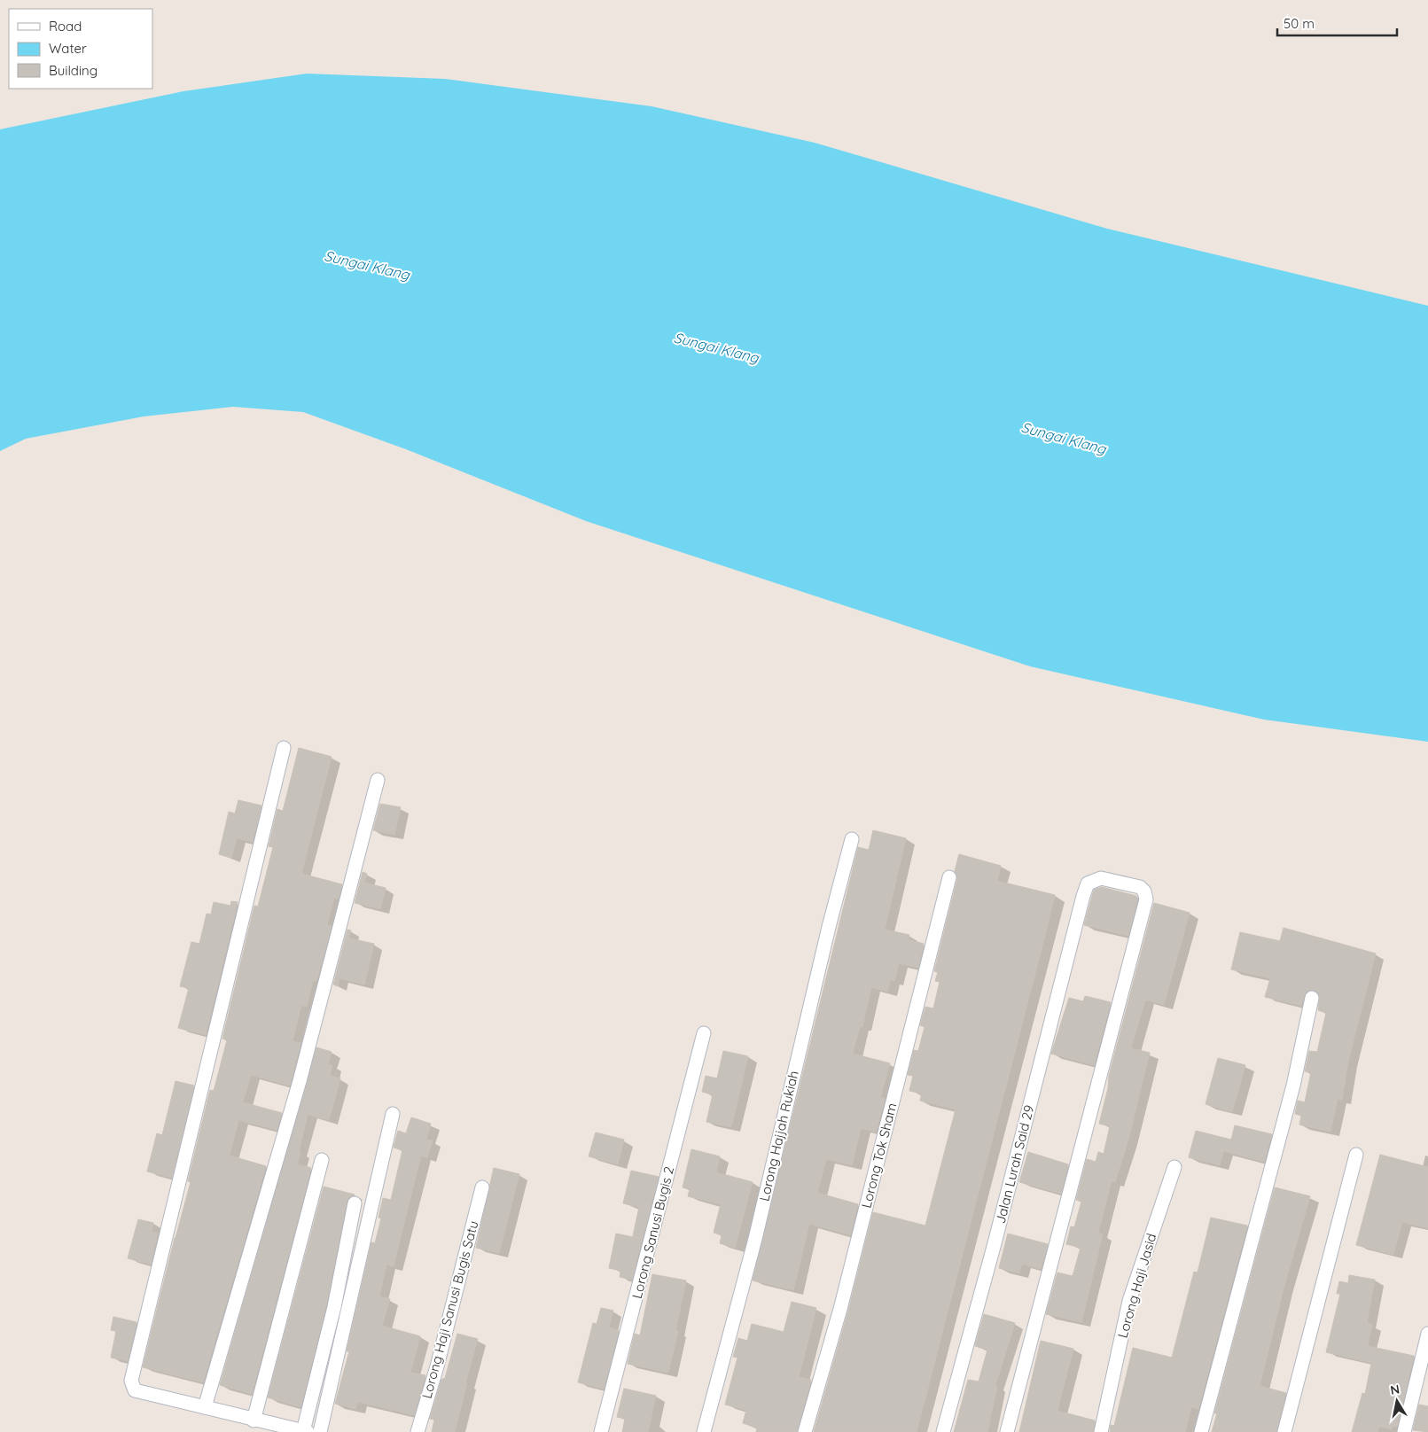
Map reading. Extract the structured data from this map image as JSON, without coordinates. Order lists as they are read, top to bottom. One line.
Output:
{"streets":{"street":["Lorong Hajjah Rukiah","Lorong Tok Sham","Jalan Lurah Said 29","Lorong Sanusi Bugis 2","Lorong Haji Jasid","Lorong Haji Sanusi Bugis Satu"]},"water":["Sungai Klang"],"legend":["Road","Water","Building"],"scale_bar":"50 m","north":"top"}
